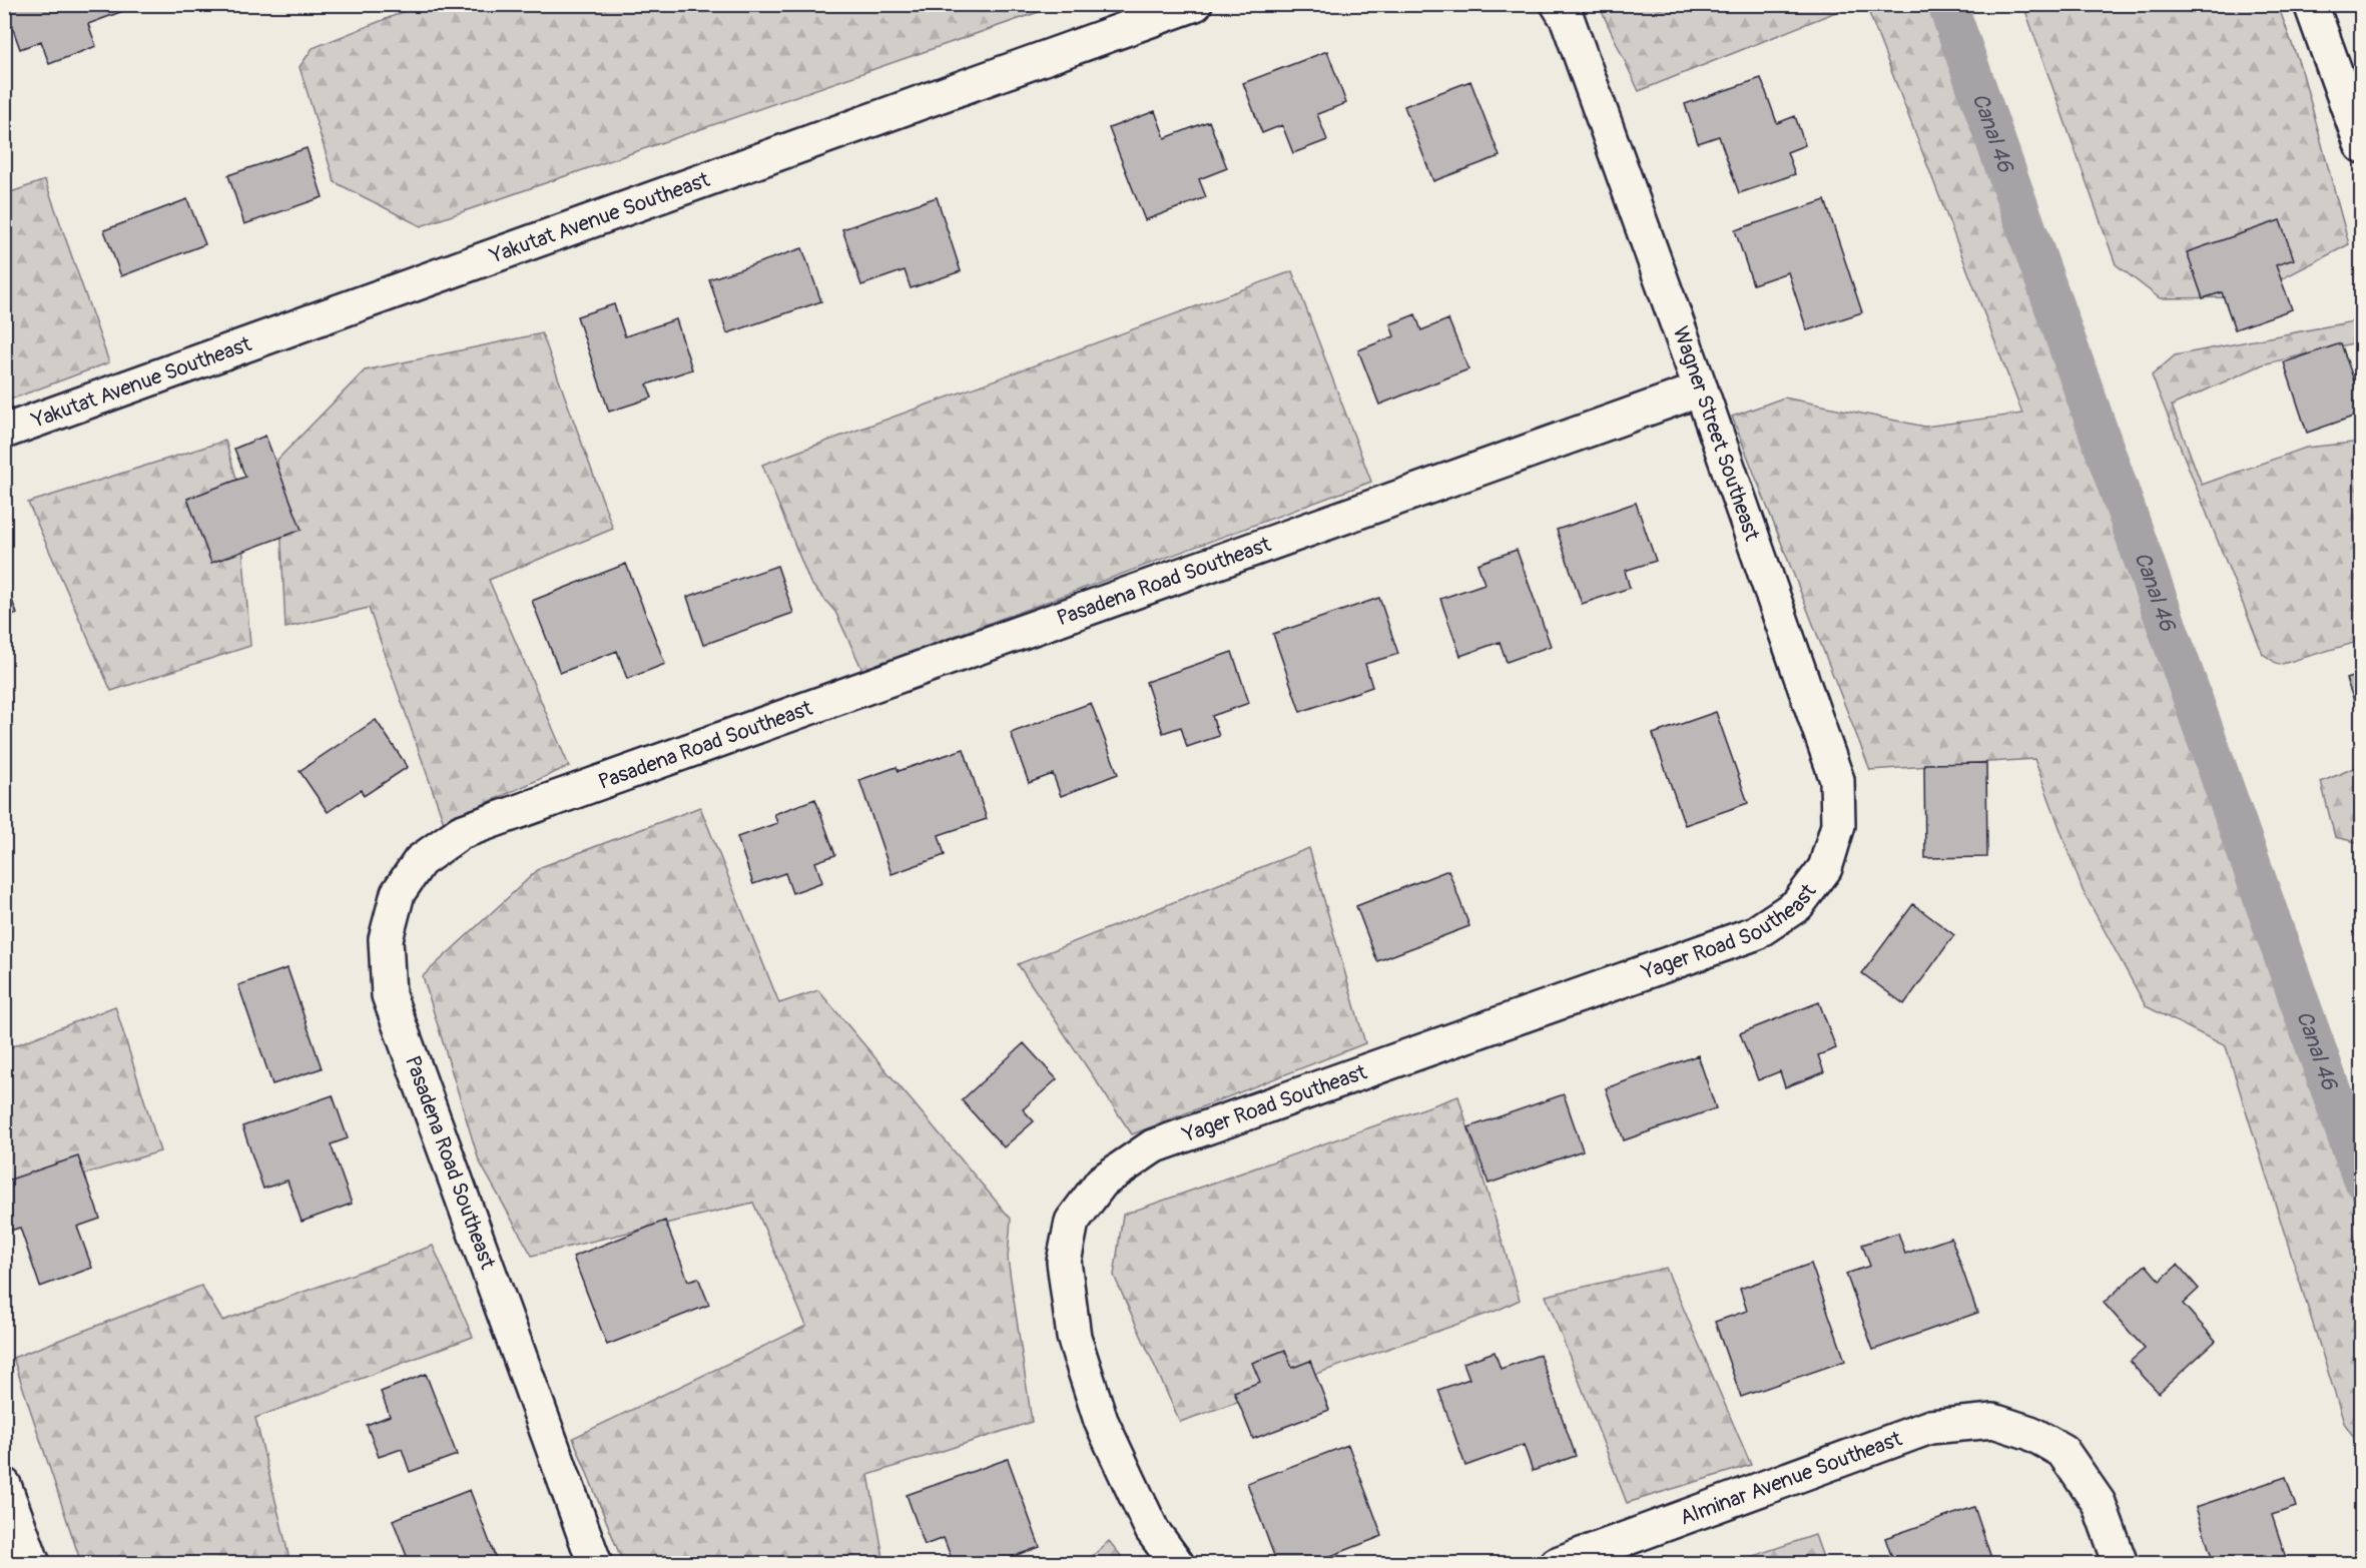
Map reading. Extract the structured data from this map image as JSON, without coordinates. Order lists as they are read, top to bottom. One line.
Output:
{"streets":{"street":["Yakutat Avenue Southeast","Wagner Street Southeast","Pasadena Road Southeast","Yager Road Southeast","Alminar Avenue Southeast"]},"crossings":[["Wagner Street Southeast","Pasadena Road Southeast"],["Wagner Street Southeast","Yager Road Southeast"]],"water":["Canal 46"]}
